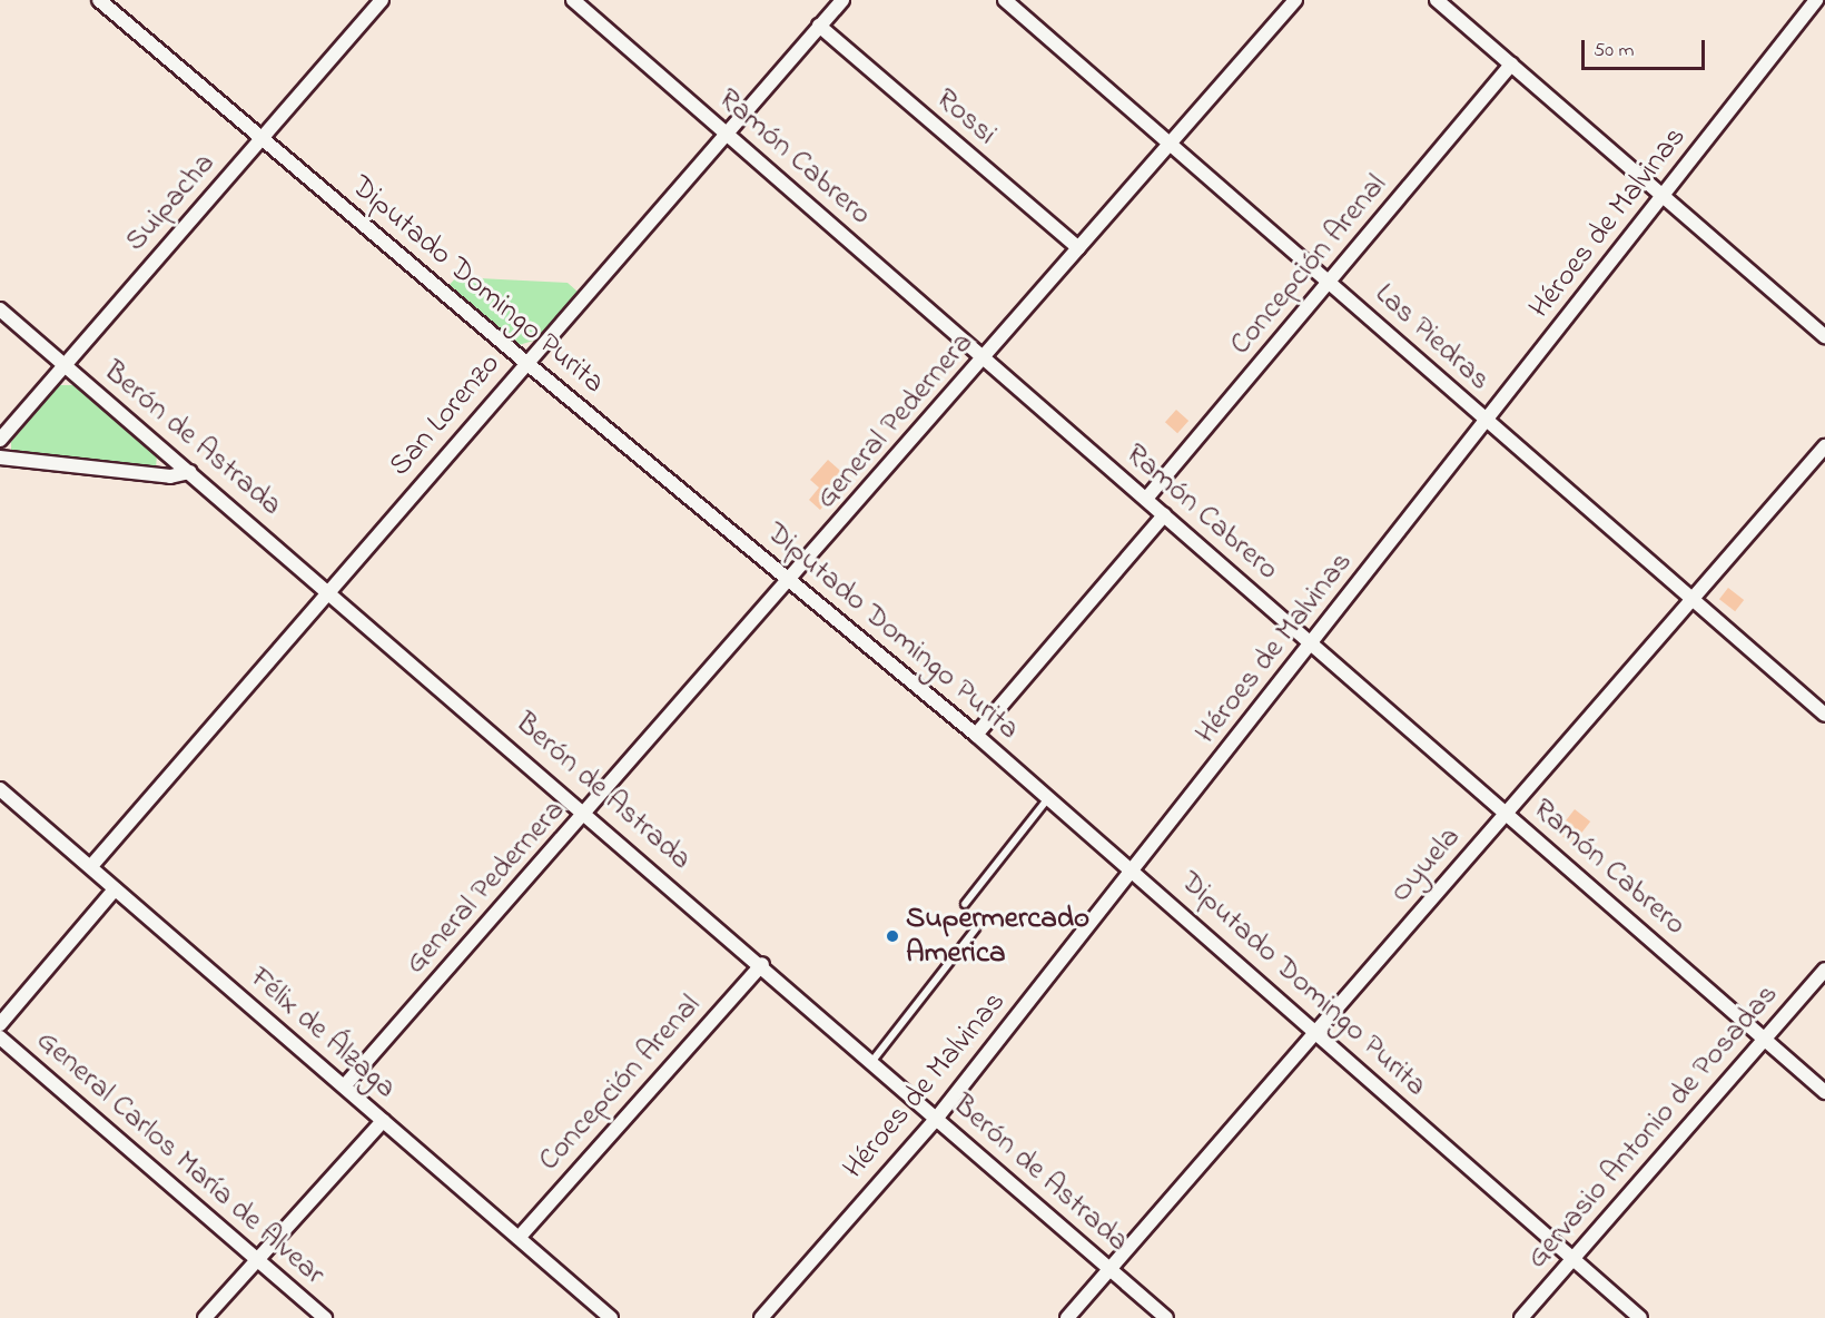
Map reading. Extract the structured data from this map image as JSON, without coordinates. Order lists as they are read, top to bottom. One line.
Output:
{"streets":{"street":["Rossi","Ramón Cabrero","Suipacha","Héroes de Malvinas","Concepción Arenal","Diputado Domingo Purita","Las Piedras","San Lorenzo","General Pedernera","Berón de Astrada","Oyuela","Félix de Álzaga","Gervasio Antonio de Posadas","General Carlos María de Alvear"]},"crossings":[["Rossi","San Lorenzo"],["Rossi","General Pedernera"],["Ramón Cabrero","Héroes de Malvinas"],["Ramón Cabrero","Concepción Arenal"],["Ramón Cabrero","San Lorenzo"],["Ramón Cabrero","General Pedernera"],["Ramón Cabrero","Oyuela"],["Ramón Cabrero","Gervasio Antonio de Posadas"],["Suipacha","Diputado Domingo Purita"],["Suipacha","Berón de Astrada"],["Héroes de Malvinas","Diputado Domingo Purita"],["Héroes de Malvinas","Las Piedras"],["Héroes de Malvinas","Berón de Astrada"],["Concepción Arenal","Las Piedras"],["Concepción Arenal","Berón de Astrada"],["Concepción Arenal","Félix de Álzaga"],["Diputado Domingo Purita","San Lorenzo"],["Diputado Domingo Purita","General Pedernera"],["Diputado Domingo Purita","Oyuela"],["Diputado Domingo Purita","Gervasio Antonio de Posadas"],["Las Piedras","General Pedernera"],["Las Piedras","Oyuela"],["San Lorenzo","Berón de Astrada"],["San Lorenzo","Félix de Álzaga"],["General Pedernera","Berón de Astrada"],["General Pedernera","Félix de Álzaga"],["Berón de Astrada","Oyuela"]],"places":["Supermercado America"],"scale_bar":"50 m"}
